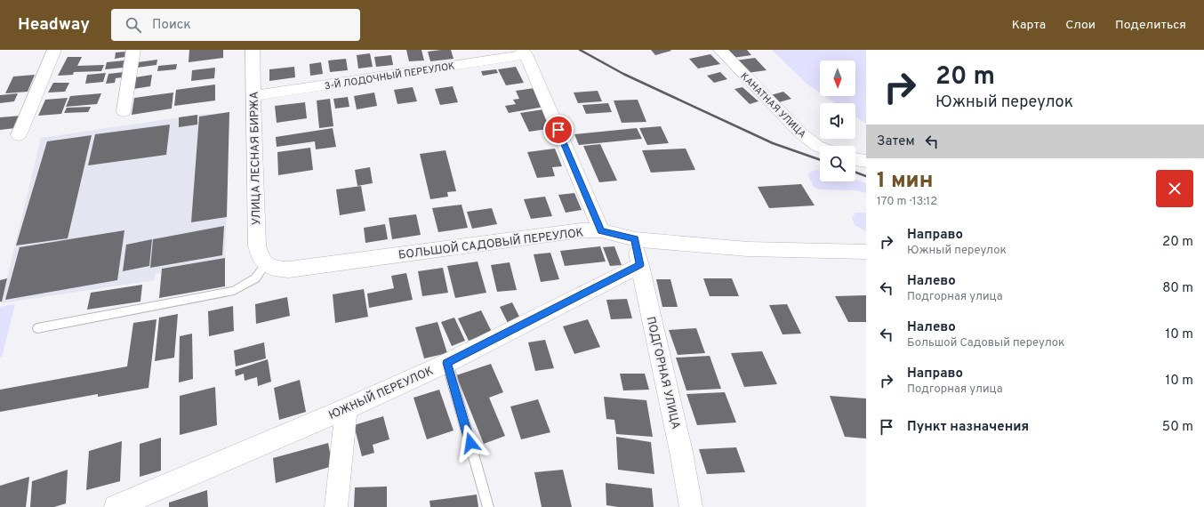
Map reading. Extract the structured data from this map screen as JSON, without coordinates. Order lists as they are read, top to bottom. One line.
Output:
{"streets":{"street":["3-Й ЛОДОЧНЫЙ ПЕРЕУЛОК","КАНАТНАЯ УЛИЦА","УЛИЦА ЛЕСНАЯ БИРЖА","БОЛЬШОЙ САДОВЫЙ ПЕРЕУЛОК","ПОДГОРНАЯ УЛИЦА","ЮЖНЫЙ ПЕРЕУЛОК"]},"crossings":[["3-Й ЛОДОЧНЫЙ ПЕРЕУЛОК","УЛИЦА ЛЕСНАЯ БИРЖА"],["УЛИЦА ЛЕСНАЯ БИРЖА","БОЛЬШОЙ САДОВЫЙ ПЕРЕУЛОК"],["БОЛЬШОЙ САДОВЫЙ ПЕРЕУЛОК","ПОДГОРНАЯ УЛИЦА"],["ПОДГОРНАЯ УЛИЦА","ЮЖНЫЙ ПЕРЕУЛОК"]],"north":"bottom","page":{"header":"Headway","search":"Поиск","nav":["Карта","Слои","Поделиться"],"turn":["20 m","Южный переулок"],"then":"Затем","heading":["1 мин","170 m · 13:12"],"list":[{"name":"Направо","note":"Южный переулок","value":"20 m"},{"name":"Налево","note":"Подгорная улица","value":"80 m"},{"name":"Налево","note":"Большой Садовый переулок","value":"10 m"},{"name":"Направо","note":"Подгорная улица","value":"10 m"},{"name":"Пункт назначения","value":"50 m"}]}}
